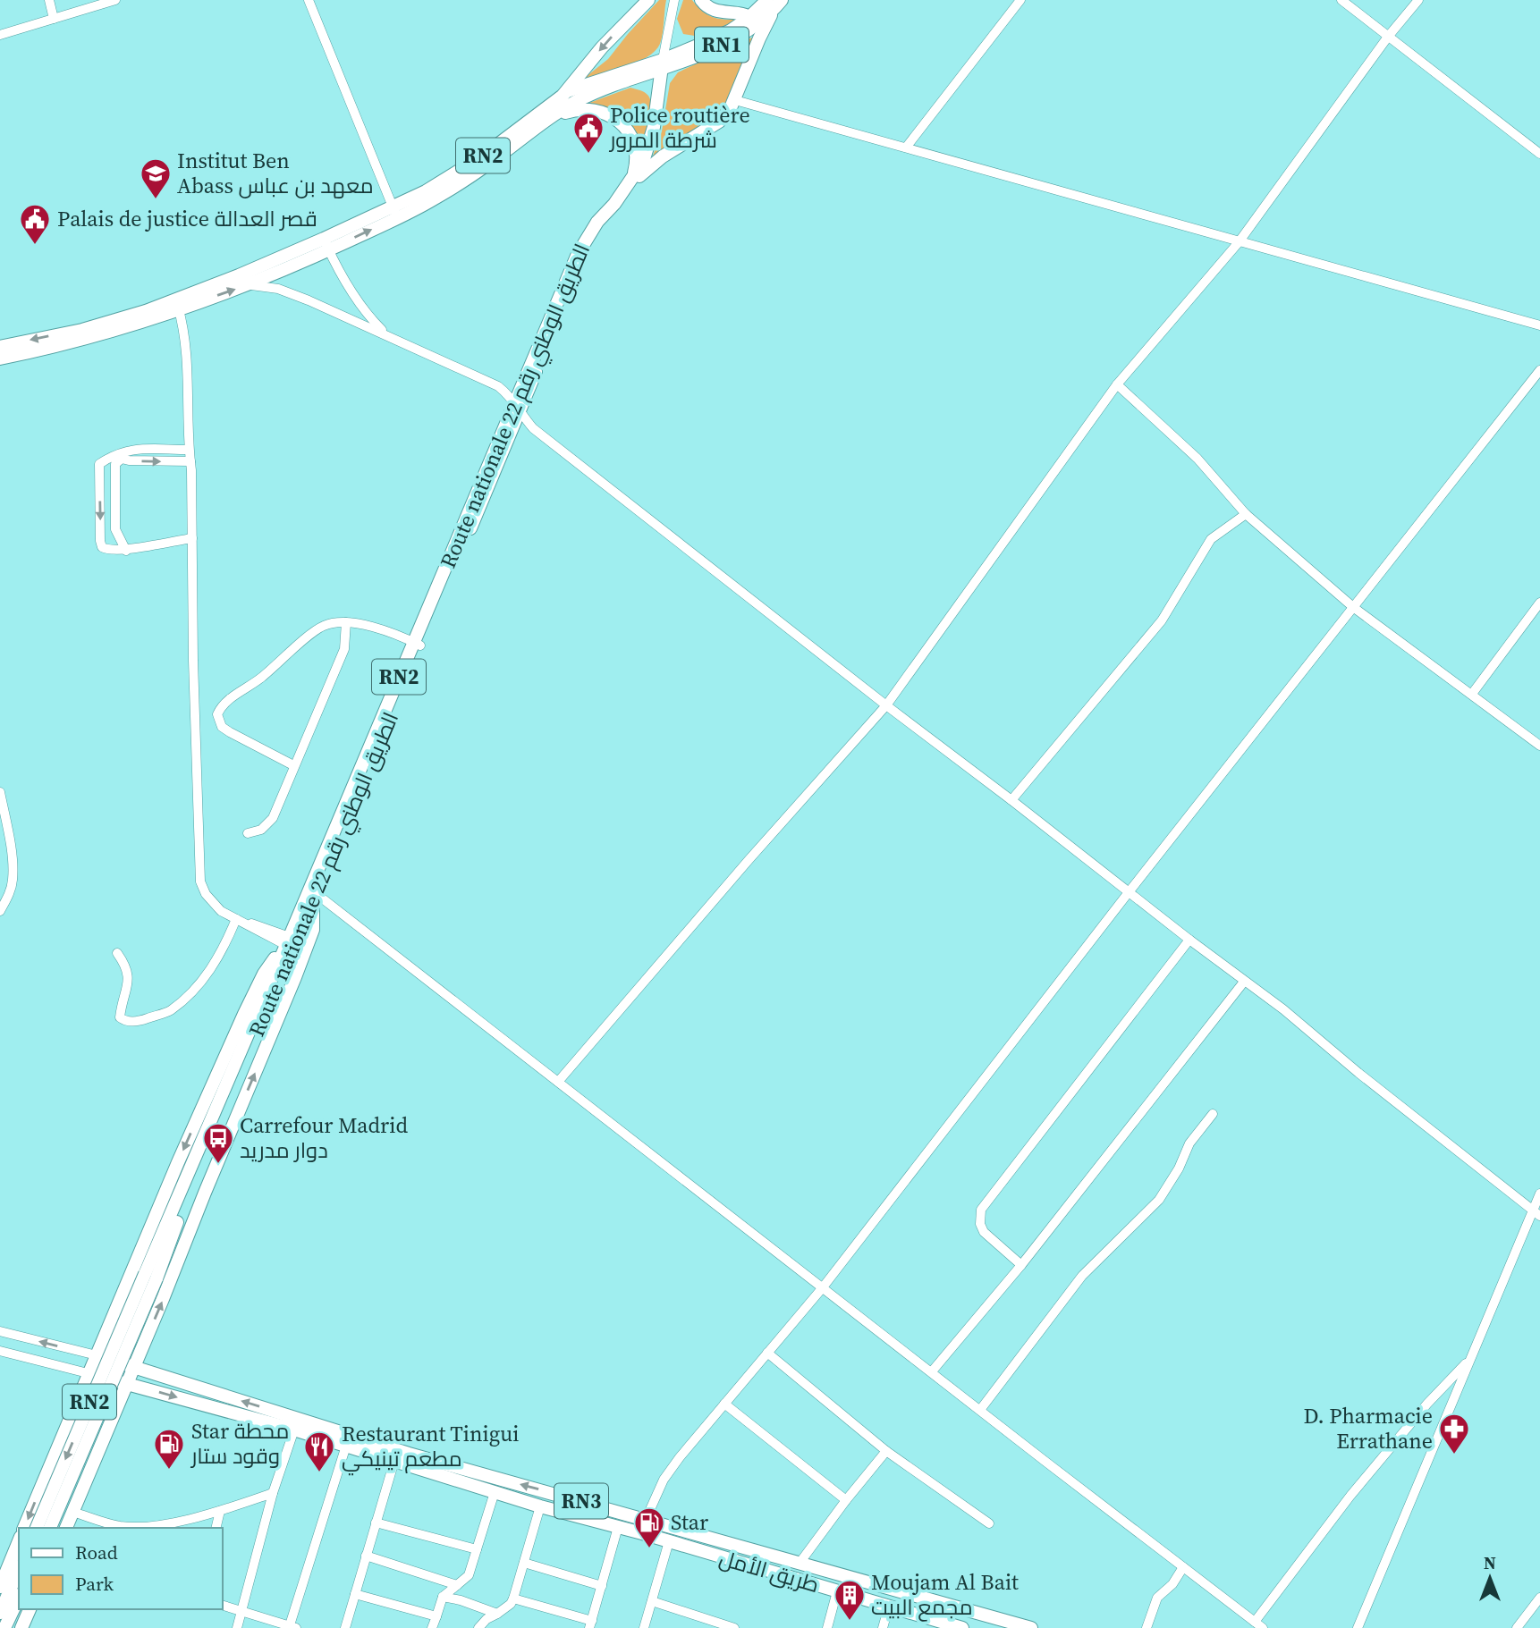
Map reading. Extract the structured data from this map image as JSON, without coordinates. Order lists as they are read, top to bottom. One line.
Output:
{"streets":{"highway":["RN1","RN2","Route nationale 22 الطريق الوطني رقم","RN3","طريق الأمل"]},"crossings":[["RN1","RN2"],["RN2","Route nationale 22 الطريق الوطني رقم"],["RN3","طريق الأمل"]],"places":{"public building":["Police routière شرطة المرور","Palais de justice قصر العدالة"],"school or university":["Institut Ben Abass معهد بن عباس"],"bus stop":["Carrefour Madrid دوار مدريد"],"pharmacy":["D. Pharmacie Errathane"],"fuel station":["Star محطة وقود ستار","Star"],"restaurant":["Restaurant Tinigui مطعم تينيكي"],"building":["Moujam Al Bait مجمع البيت"]},"legend":["Road","Park"],"north":"top"}
